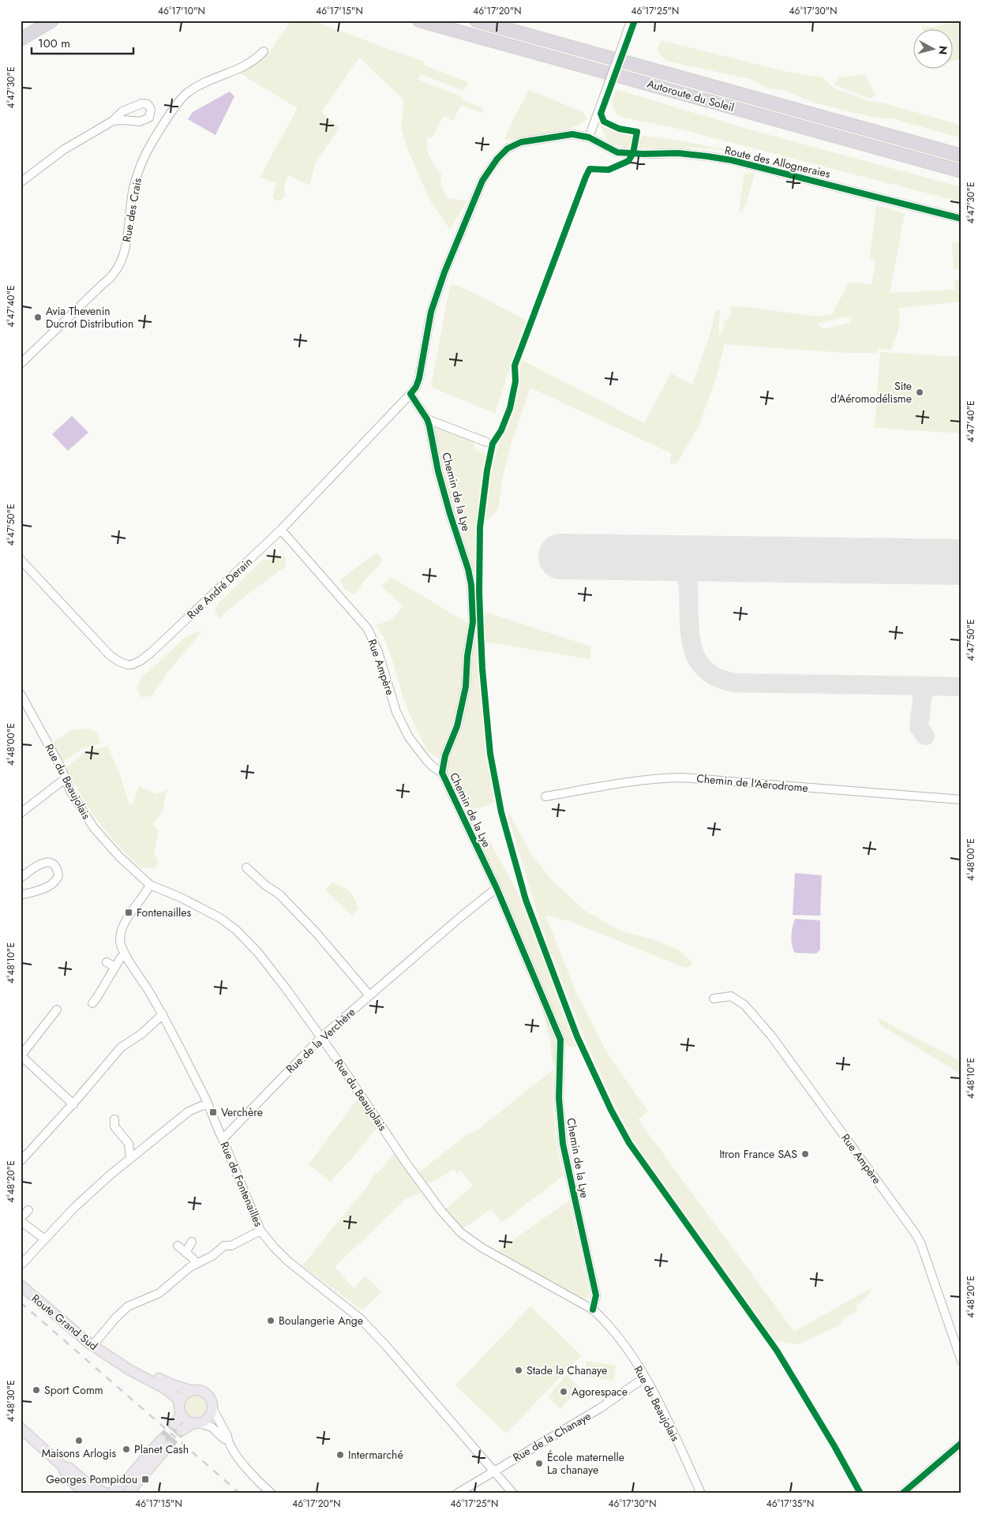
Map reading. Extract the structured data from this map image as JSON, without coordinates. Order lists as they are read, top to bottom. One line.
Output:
{"streets":{"highway":["Autoroute du Soleil"],"main road":["Route Grand Sud"],"street":["Route des Allogneraies","Rue des Crais","Chemin de la Lye","Rue André Derain","Rue Ampère","Rue du Beaujolais","Chemin de l'Aérodrome","Rue de la Verchère","Rue de Fontenailles","Rue de la Chanaye"]},"crossings":[["Route des Allogneraies","Chemin de la Lye"],["Route des Allogneraies","Rue André Derain"],["Chemin de la Lye","Rue André Derain"],["Chemin de la Lye","Rue Ampère"],["Chemin de la Lye","Rue du Beaujolais"],["Chemin de la Lye","Rue de la Verchère"],["Rue André Derain","Rue Ampère"],["Rue du Beaujolais","Rue de la Verchère"],["Rue du Beaujolais","Rue de Fontenailles"],["Rue du Beaujolais","Rue de la Chanaye"],["Rue de la Verchère","Rue de Fontenailles"],["Rue de Fontenailles","Rue de la Chanaye"]],"places":{"other":["Avia Thevenin Ducrot Distribution","Site d'Aéromodélisme","Itron France SAS","Boulangerie Ange","Stade la Chanaye","Sport Comm","Agorespace","Maisons Arlogis","Planet Cash","Intermarché","École maternelle La chanaye"],"transit":["Fontenailles","Verchère","Georges Pompidou"]},"scale_bar":"100 m","north":"right","coordinates":["46°17'10\"N","46°17'15\"N","46°17'20\"N","46°17'25\"N","46°17'30\"N","4°47'30\"E","4°47'40\"E","4°47'50\"E","4°48'00\"E","4°48'10\"E","4°48'20\"E","4°48'30\"E","46°17'35\"N"]}
